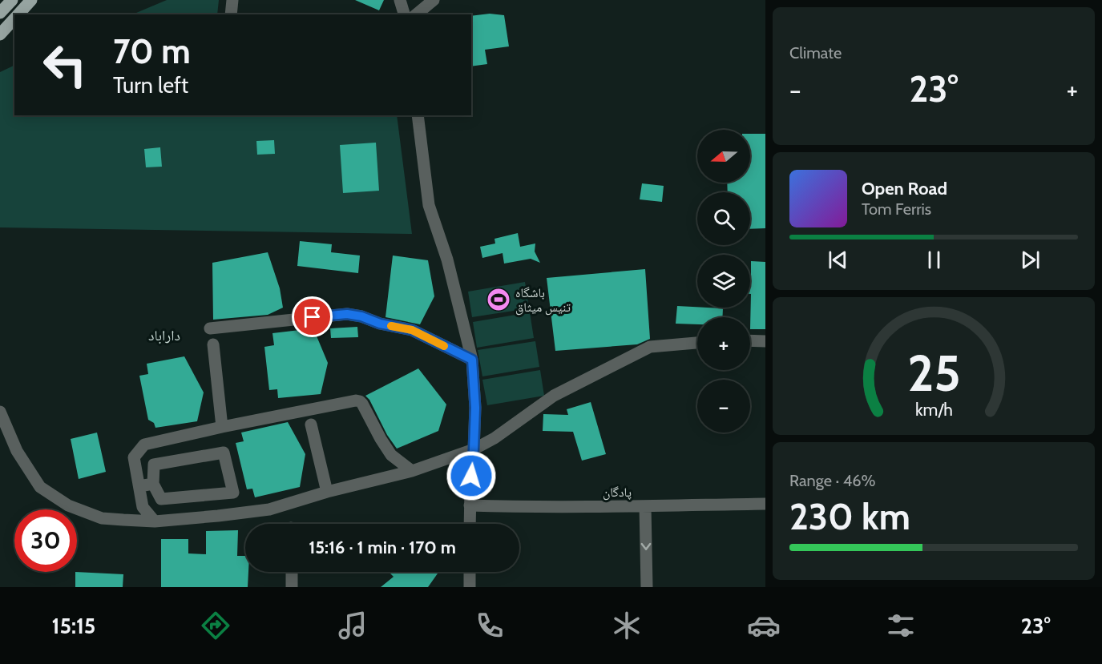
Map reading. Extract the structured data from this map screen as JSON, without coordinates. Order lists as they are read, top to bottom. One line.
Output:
{"streets":{"street":["پادگان"]},"districts":["داراباد"],"places":{"sports":["باشگاه تنيس ميثاق"]},"north":"left","page":{"tile":["Climate",["Range · 46%","230 km"]],"turn":["70 m","Turn left"],"heat":["−","23°","+"],"map_buttons":["+","−"],"song":["Open Road","Tom Ferris"],"limit":"30","trip":"15:16 · 1 min · 170 m","tabs":["15:15","23°"],"gauge":["25","km/h"]}}
